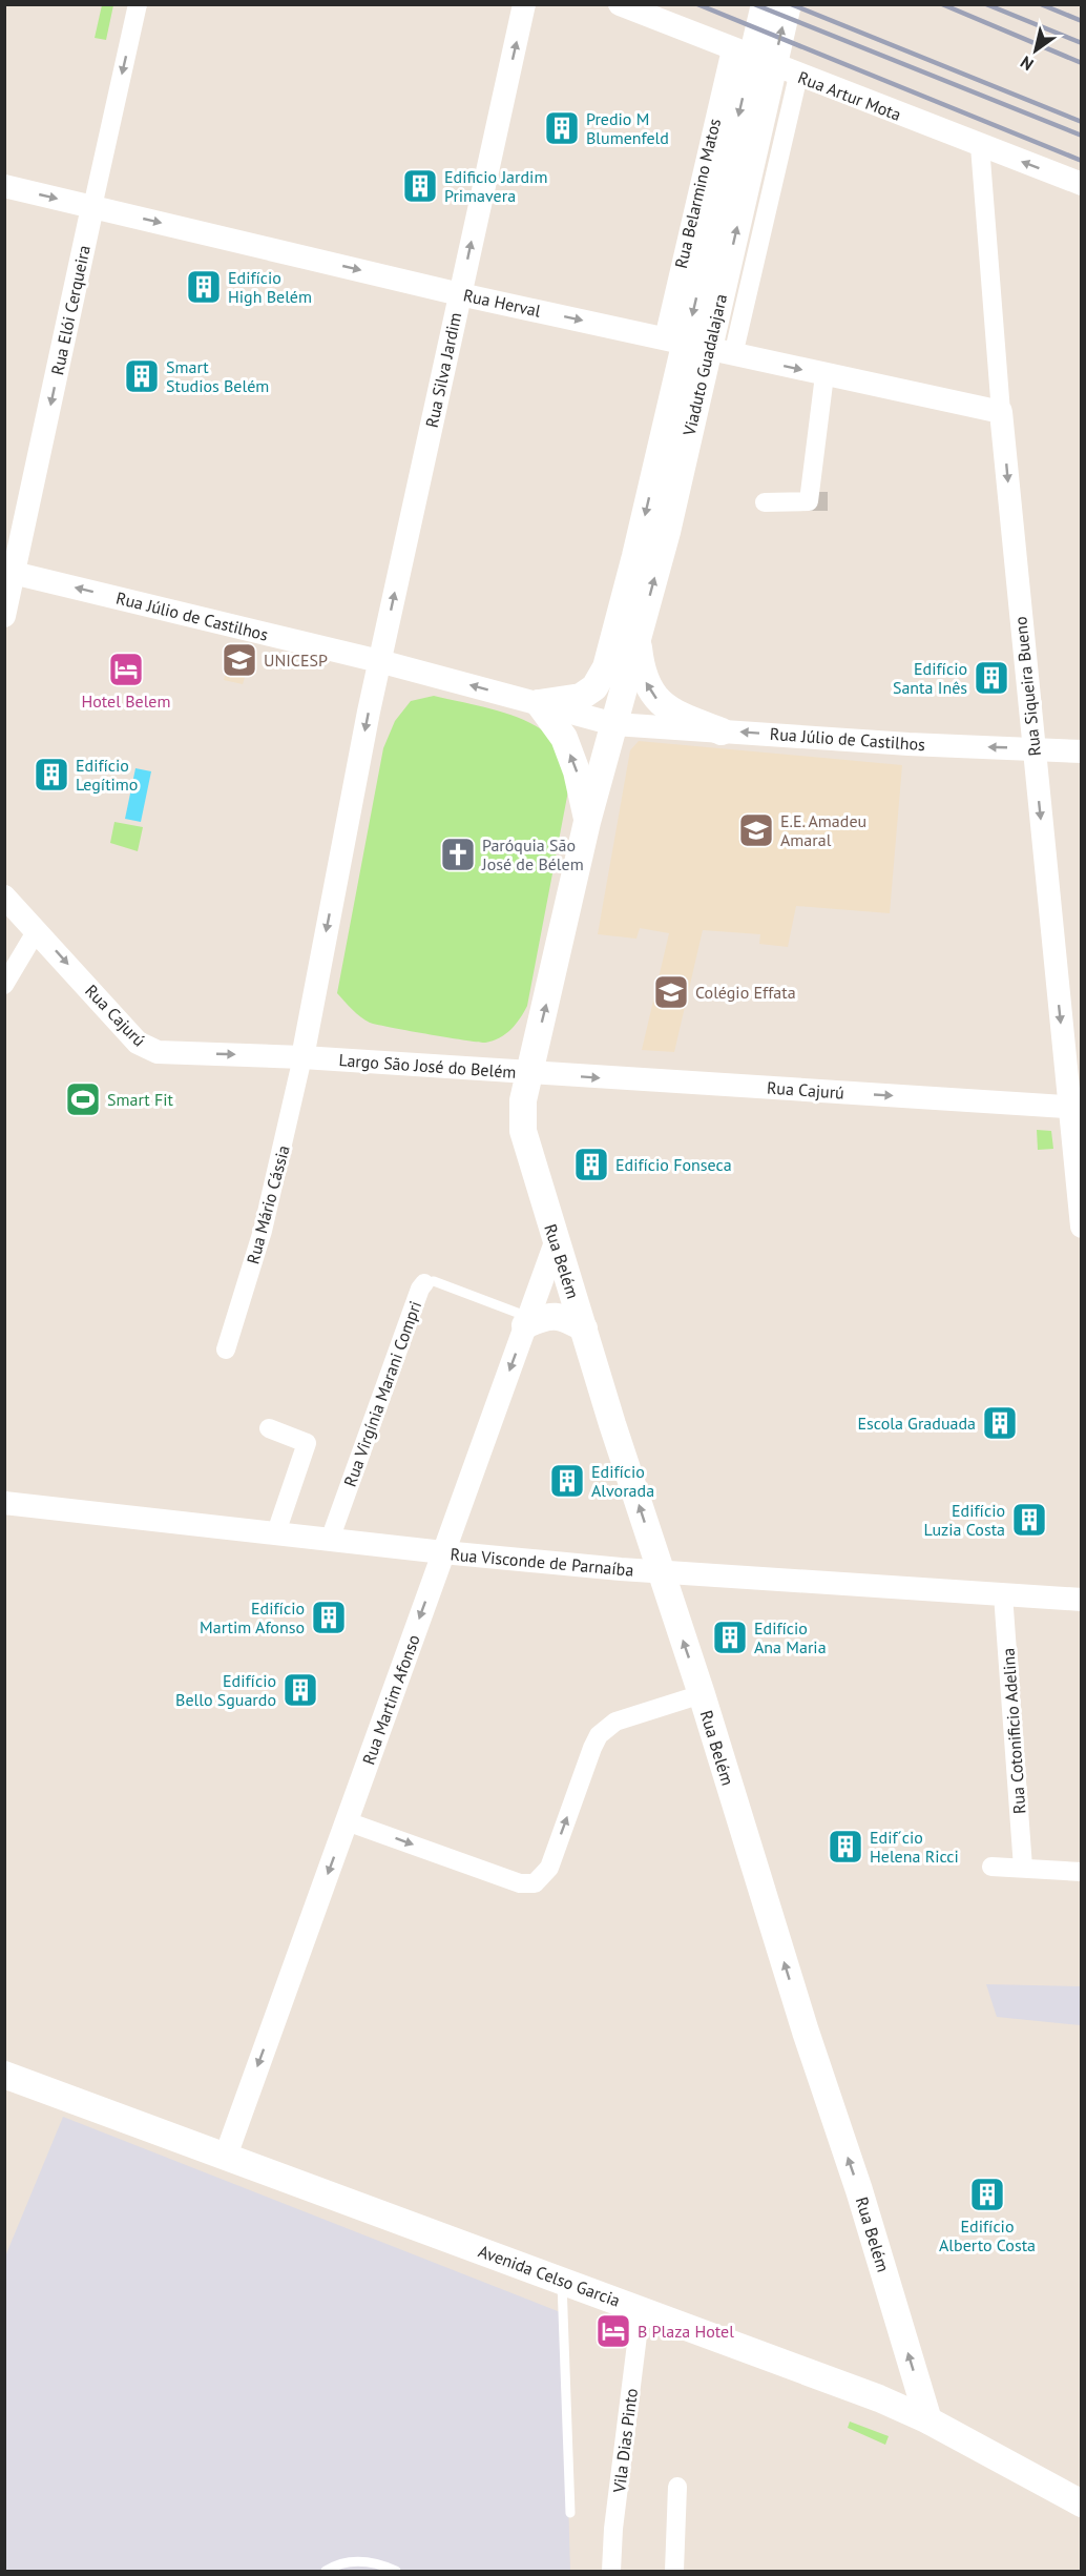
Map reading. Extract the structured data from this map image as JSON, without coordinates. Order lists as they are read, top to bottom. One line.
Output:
{"streets":{"main road":["Viaduto Guadalajara","Largo São José do Belém","Rua Belém","Avenida Celso Garcia"],"street":["Rua Artur Mota","Rua Belarmino Matos","Rua Herval","Rua Elói Cerqueira","Rua Silva Jardim","Rua Júlio de Castilhos","Rua Siqueira Bueno","Rua Cajurú","Rua Mário Cássia","Rua Virgínia Marani Compri","Rua Visconde de Parnaíba","Rua Martim Afonso","Rua Cotonificio Adelina","Vila Dias Pinto"]},"crossings":[["Rua Artur Mota","Rua Belarmino Matos"],["Rua Artur Mota","Rua Siqueira Bueno"],["Rua Belarmino Matos","Rua Herval"],["Rua Herval","Rua Elói Cerqueira"],["Rua Herval","Rua Silva Jardim"],["Rua Herval","Rua Siqueira Bueno"],["Rua Elói Cerqueira","Rua Júlio de Castilhos"],["Viaduto Guadalajara","Rua Júlio de Castilhos"],["Viaduto Guadalajara","Largo São José do Belém"],["Rua Silva Jardim","Rua Júlio de Castilhos"],["Rua Júlio de Castilhos","Rua Siqueira Bueno"],["Rua Júlio de Castilhos","Largo São José do Belém"],["Rua Siqueira Bueno","Rua Cajurú"],["Rua Cajurú","Largo São José do Belém"],["Rua Cajurú","Rua Belém"],["Largo São José do Belém","Rua Mário Cássia"],["Largo São José do Belém","Rua Belém"],["Rua Belém","Rua Visconde de Parnaíba"],["Rua Belém","Rua Martim Afonso"],["Rua Belém","Avenida Celso Garcia"],["Rua Virgínia Marani Compri","Rua Visconde de Parnaíba"],["Rua Virgínia Marani Compri","Rua Martim Afonso"],["Rua Visconde de Parnaíba","Rua Martim Afonso"],["Rua Visconde de Parnaíba","Rua Cotonificio Adelina"],["Rua Martim Afonso","Avenida Celso Garcia"],["Avenida Celso Garcia","Vila Dias Pinto"]],"one_way":["Rua Herval","Rua Elói Cerqueira","Rua Silva Jardim","Rua Júlio de Castilhos","Rua Siqueira Bueno","Rua Cajurú","Largo São José do Belém","Rua Belém","Rua Martim Afonso"],"places":{"building":["Predio M Blumenfeld","Edificio Jardim Primavera","Edifício High Belém","Smart Studios Belém","Edifício Santa Inês","Edifício Legítimo","Edifício Fonseca","Escola Graduada","Edifício Alvorada","Edifício Luzia Costa","Edifício Martim Afonso","Edifício Ana Maria","Edifício Bello Sguardo","Edif´cio Helena Ricci","Edifício Alberto Costa"],"school or university":["UNICESP","E.E. Amadeu Amaral","Colégio Effata"],"hotel":["Hotel Belem","B Plaza Hotel"],"church":["Paróquia São José de Bélem"],"sports":["Smart Fit"]},"north":"bottom left"}
